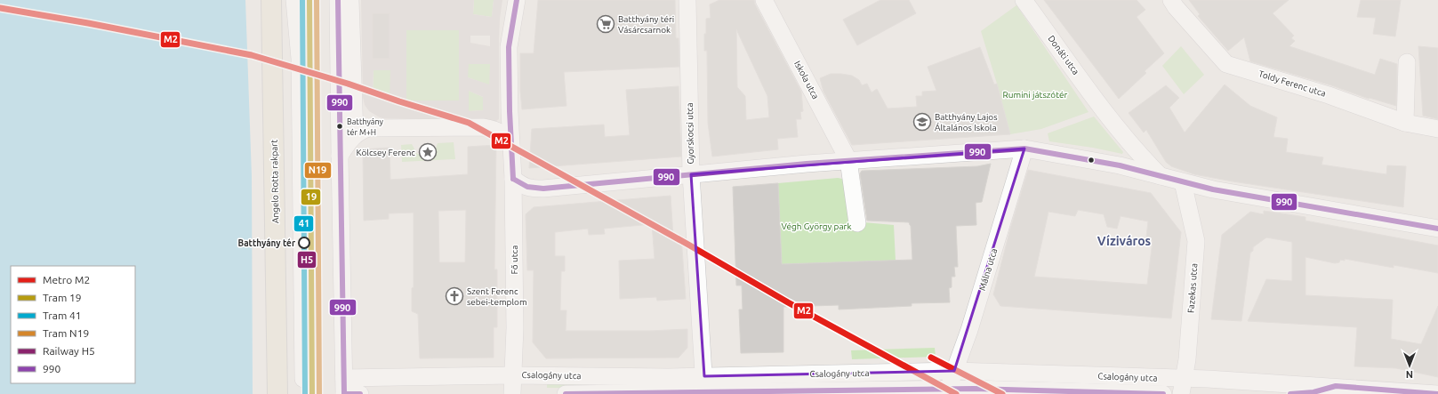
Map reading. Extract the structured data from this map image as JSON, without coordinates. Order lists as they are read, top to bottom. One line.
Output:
{"streets":{"main road":["Angelo Rotta rakpart"],"street":["Donáti utca","Iskola utca","Toldy Ferenc utca","Gyorskocsi utca","Fő utca","Málna utca","Fazekas utca","Csalogány utca"]},"crossings":[["Gyorskocsi utca","Csalogány utca"],["Fő utca","Csalogány utca"],["Málna utca","Csalogány utca"],["Fazekas utca","Csalogány utca"]],"districts":["Víziváros"],"parks":["Rumini játszótér","Végh György park"],"places":{"supermarket":["Batthyány téri Vásárcsarnok"],"school or university":["Batthyány Lajos Általános Iskola"],"other":["Batthyány tér M+H","Batthyány tér"],"place":["Kölcsey Ferenc"],"church":["Szent Ferenc sebei-templom"]},"lines":["tram line 19","tram line 41","tram line N19","transit line 990","metro line M2","rail line H5"],"legend":["Metro M2","Tram 19","Tram 41","Tram N19","Railway H5","990"],"north":"bottom"}
